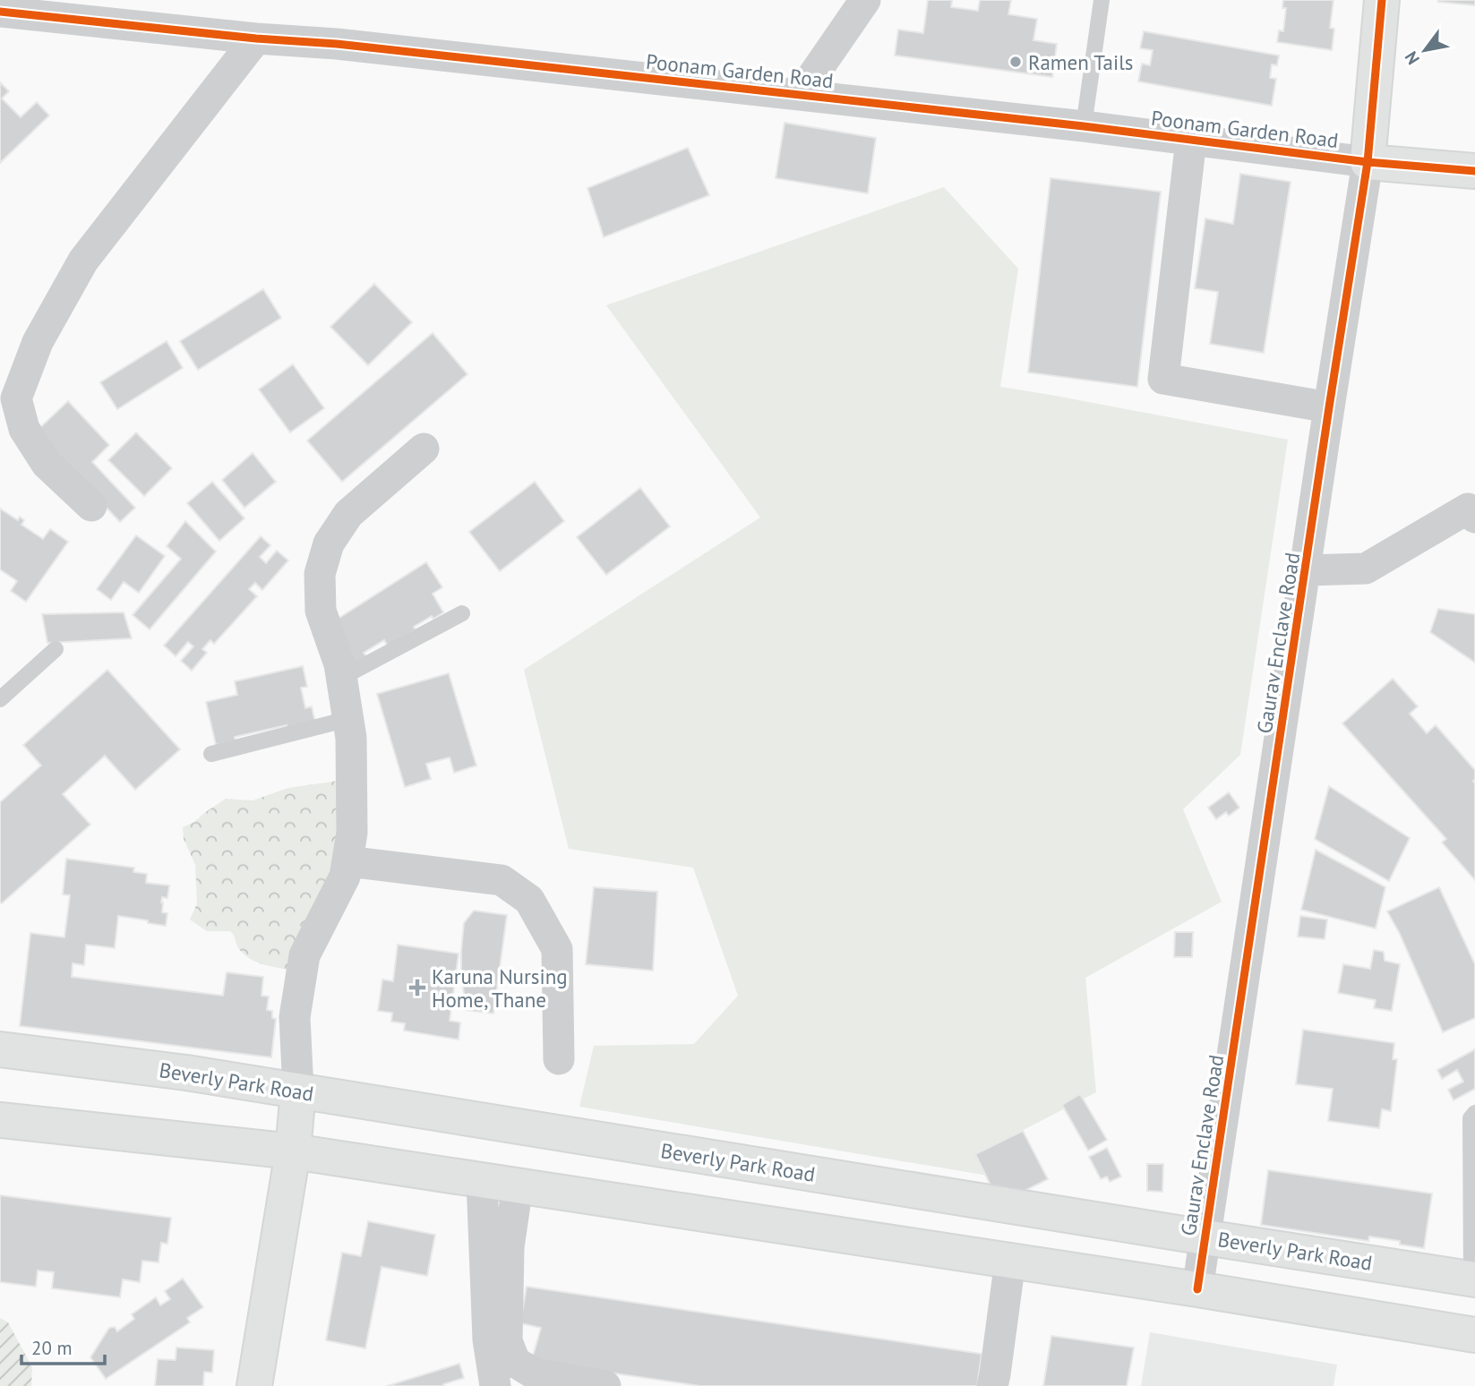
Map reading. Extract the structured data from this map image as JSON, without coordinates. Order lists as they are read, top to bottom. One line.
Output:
{"streets":{"main road":["Poonam Garden Road","Gaurav Enclave Road","Beverly Park Road"]},"crossings":[["Poonam Garden Road","Gaurav Enclave Road"],["Gaurav Enclave Road","Beverly Park Road"]],"places":{"other":["Ramen Tails"],"health":["Karuna Nursing Home, Thane"]},"scale_bar":"20 m","north":"bottom left"}
